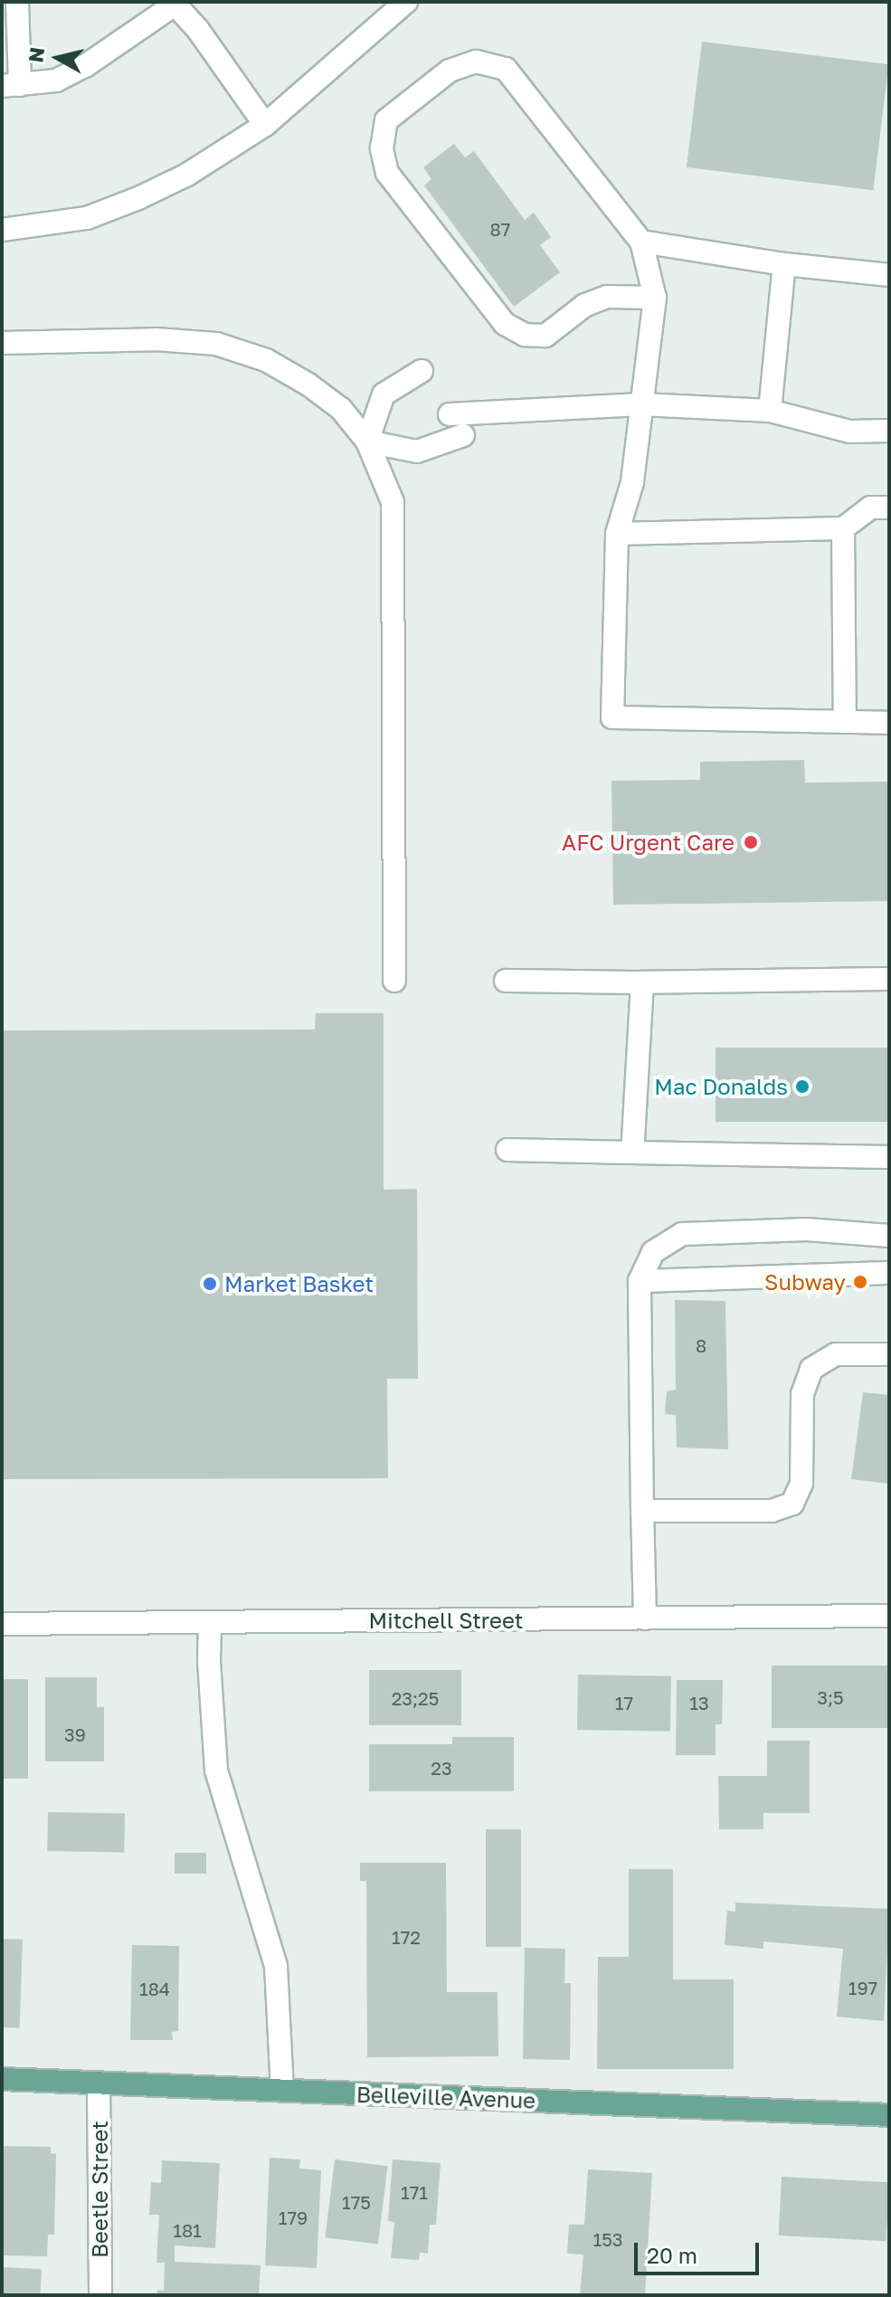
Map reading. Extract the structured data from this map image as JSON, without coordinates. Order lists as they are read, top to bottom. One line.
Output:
{"streets":{"main road":["Belleville Avenue"],"street":["Mitchell Street","Beetle Street"]},"crossings":[["Belleville Avenue","Beetle Street"]],"places":["AFC Urgent Care","Mac Donalds","Subway","Market Basket"],"house_numbers":["87","8","3;5","23;25","17","13","39","23","172","197","184","171","175","179","181","153"],"scale_bar":"20 m","north":"left"}
